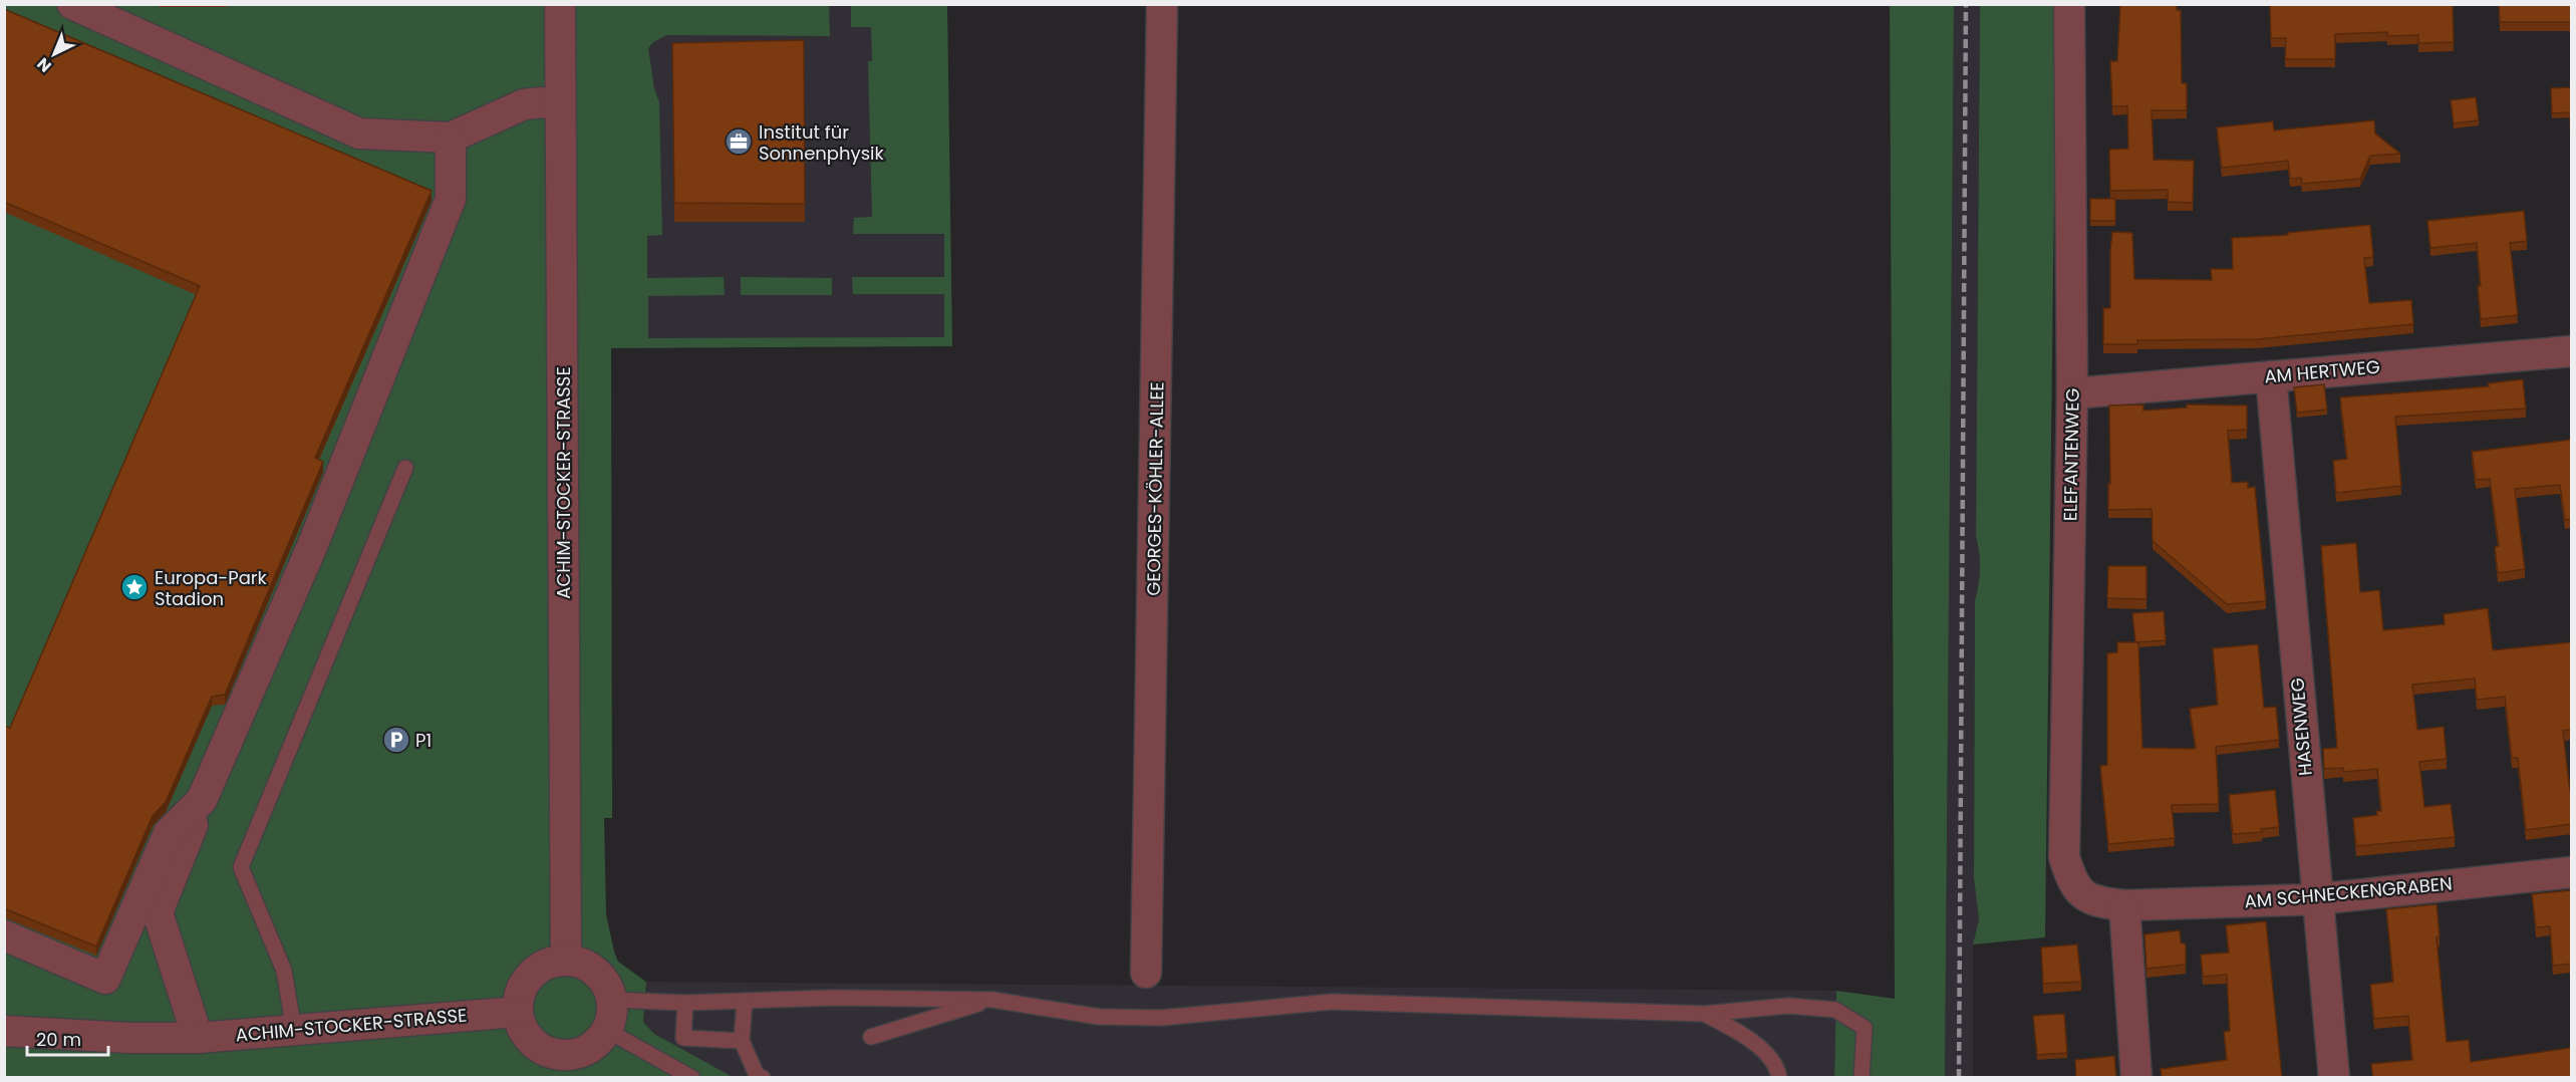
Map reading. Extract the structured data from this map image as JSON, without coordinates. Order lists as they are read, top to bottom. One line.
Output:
{"streets":{"street":["AM HERTWEG","ELEFANTENWEG","ACHIM-STOCKER-STRASSE","GEORGES-KÖHLER-ALLEE","HASENWEG","AM SCHNECKENGRABEN"]},"crossings":[["AM HERTWEG","ELEFANTENWEG"],["AM HERTWEG","HASENWEG"],["ELEFANTENWEG","AM SCHNECKENGRABEN"],["HASENWEG","AM SCHNECKENGRABEN"]],"places":{"office":["Institut für Sonnenphysik"],"place":["Europa-Park Stadion"],"parking":["P1"]},"scale_bar":"20 m","north":"bottom left"}
